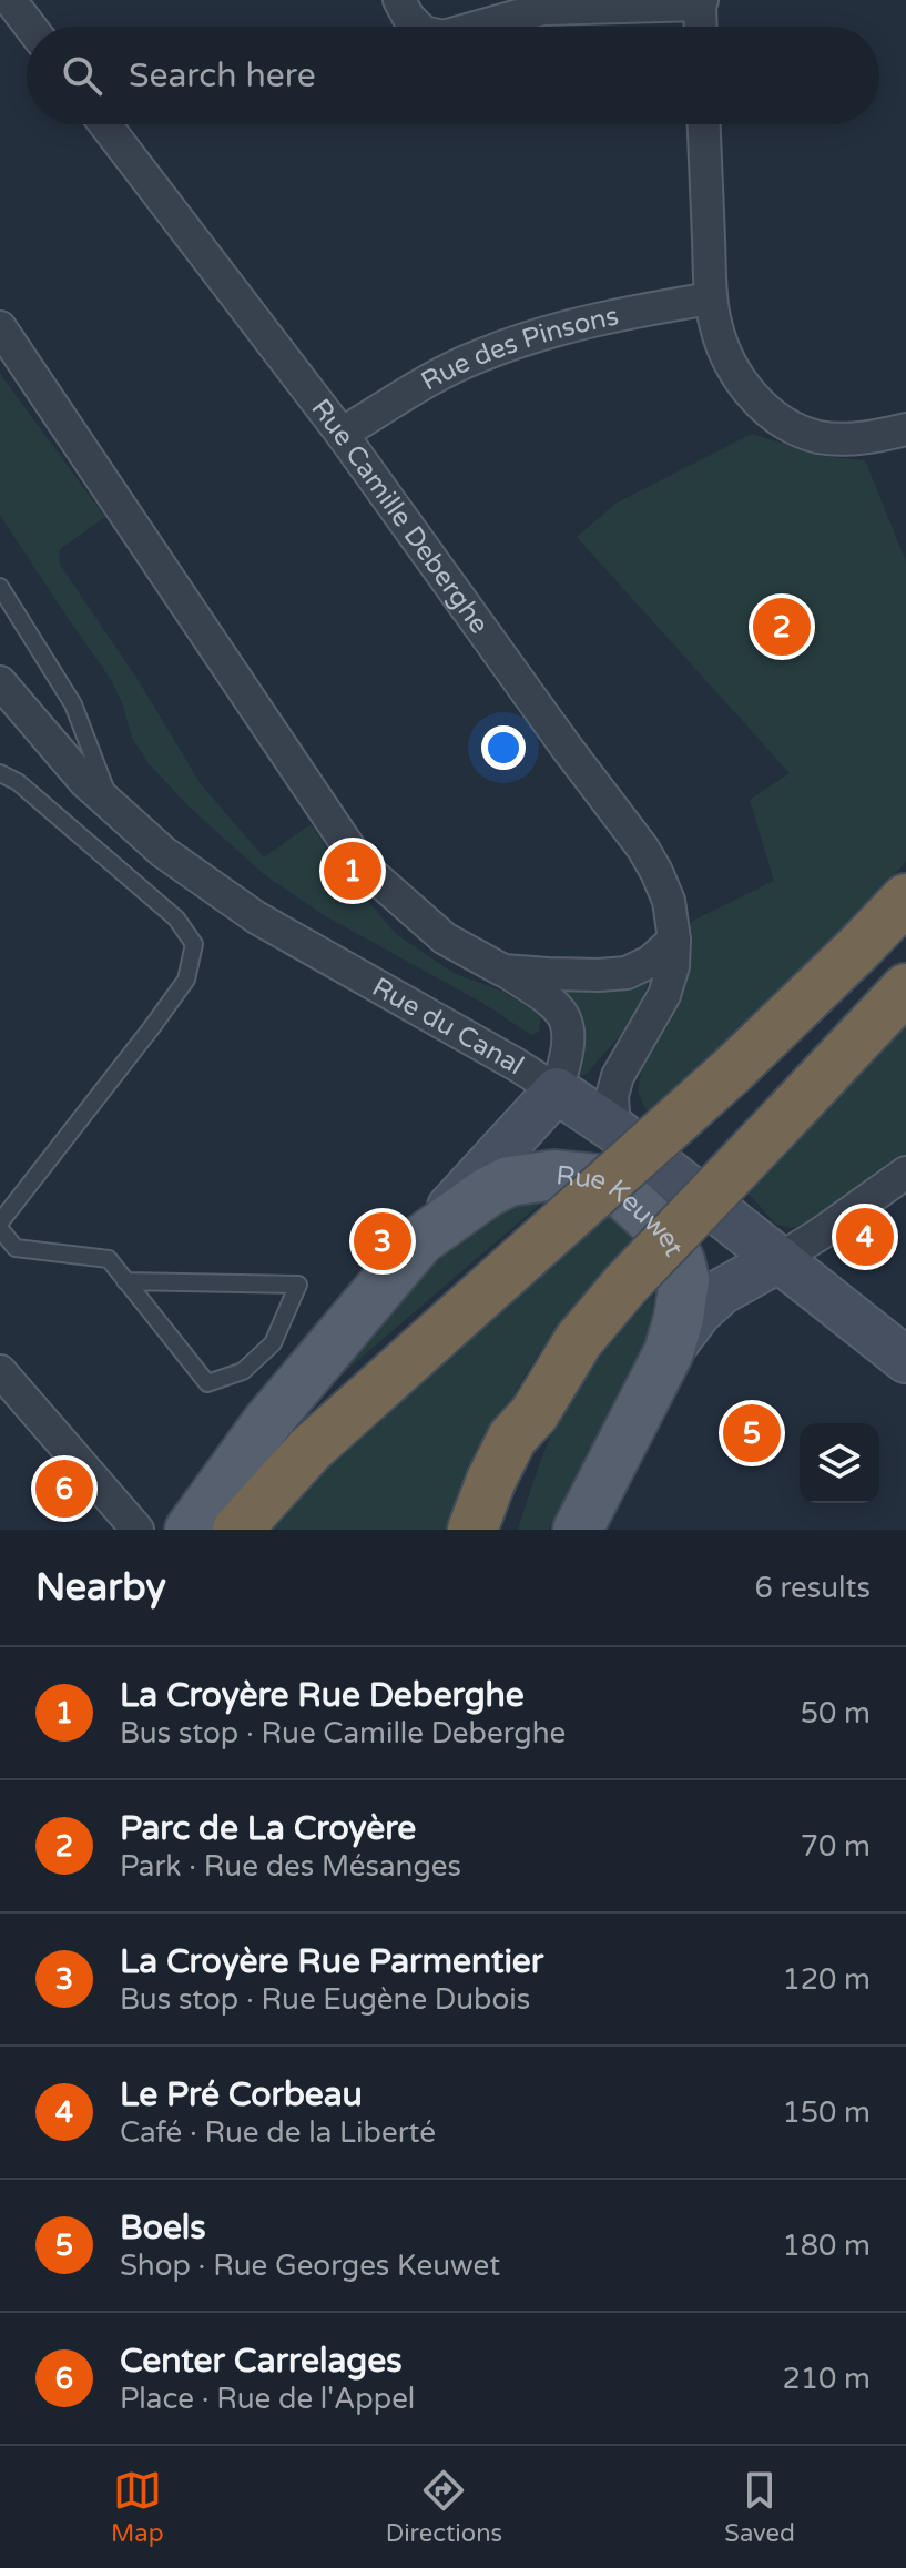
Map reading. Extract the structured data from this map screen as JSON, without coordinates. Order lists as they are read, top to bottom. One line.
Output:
{"streets":{"main road":["Rue Keuwet"],"street":["Rue des Pinsons","Rue Camille Deberghe","Rue du Canal"]},"crossings":[["Rue des Pinsons","Rue Camille Deberghe"],["Rue Camille Deberghe","Rue du Canal"]],"page":{"search":"Search here","pins":["2","1","4","3","5","6"],"heading":["Nearby","6 results"],"list":[{"mark":"1","name":"La Croyère Rue Deberghe","note":"Bus stop · Rue Camille Deberghe","value":"50 m"},{"mark":"2","name":"Parc de La Croyère","note":"Park · Rue des Mésanges","value":"70 m"},{"mark":"3","name":"La Croyère Rue Parmentier","note":"Bus stop · Rue Eugène Dubois","value":"120 m"},{"mark":"4","name":"Le Pré Corbeau","note":"Café · Rue de la Liberté","value":"150 m"},{"mark":"5","name":"Boels","note":"Shop · Rue Georges Keuwet","value":"180 m"},{"mark":"6","name":"Center Carrelages","note":"Place · Rue de l'Appel","value":"210 m"}],"nav":["Map","Directions","Saved"]}}
